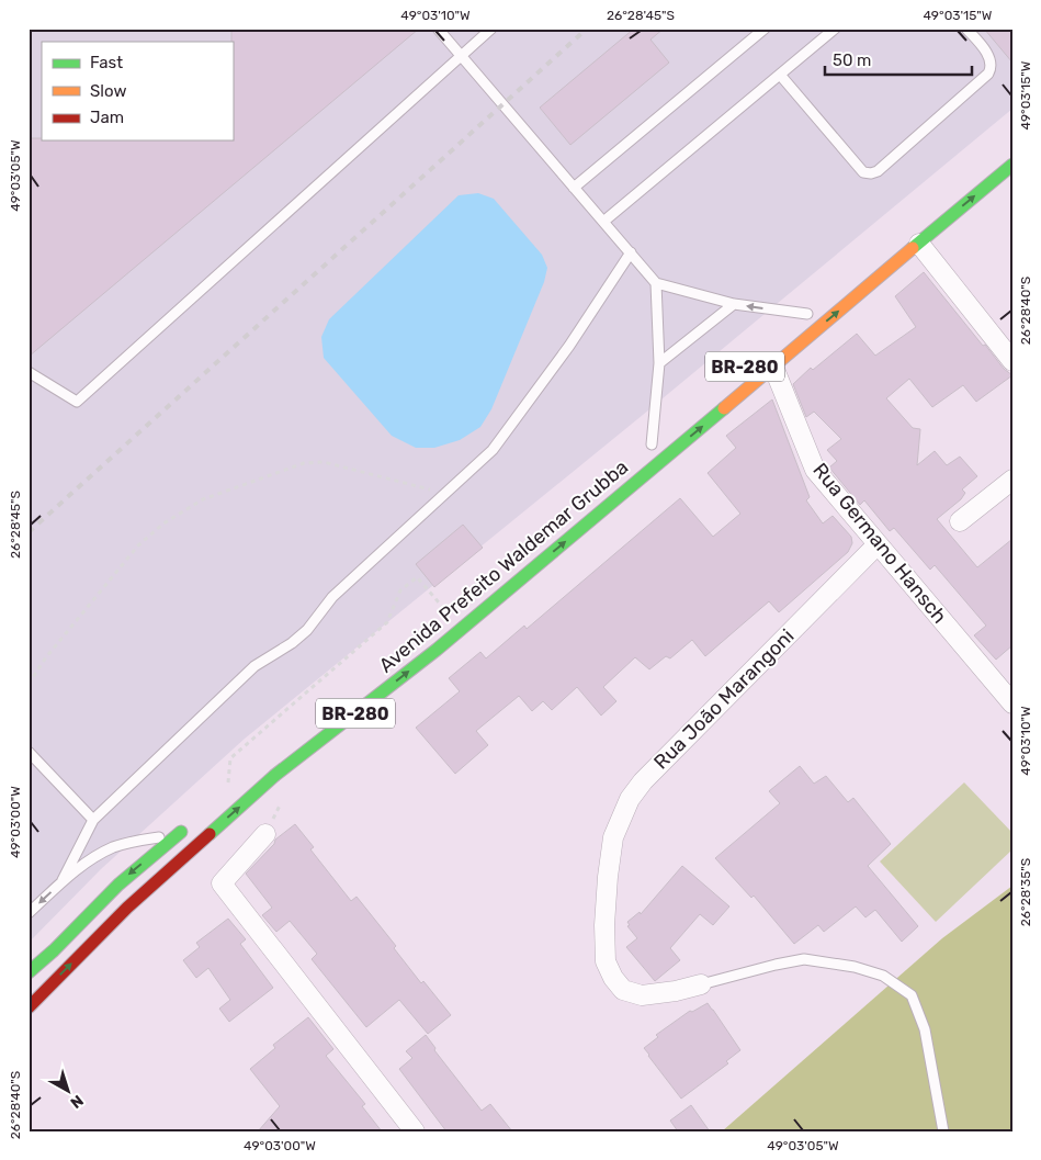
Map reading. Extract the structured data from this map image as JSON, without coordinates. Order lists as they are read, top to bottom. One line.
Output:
{"streets":{"highway":["BR-280","Avenida Prefeito Waldemar Grubba"],"street":["Rua Germano Hansch","Rua João Marangoni"]},"crossings":[["Rua Germano Hansch","Avenida Prefeito Waldemar Grubba"],["Rua Germano Hansch","Rua João Marangoni"]],"one_way":["Avenida Prefeito Waldemar Grubba"],"legend":["Fast","Slow","Jam"],"scale_bar":"50 m","north":"bottom right","coordinates":["49°03'10\"W","26°28'45\"S","49°03'15\"W","49°03'05\"W","26°28'40\"S","49°03'00\"W","26°28'35\"S"]}
